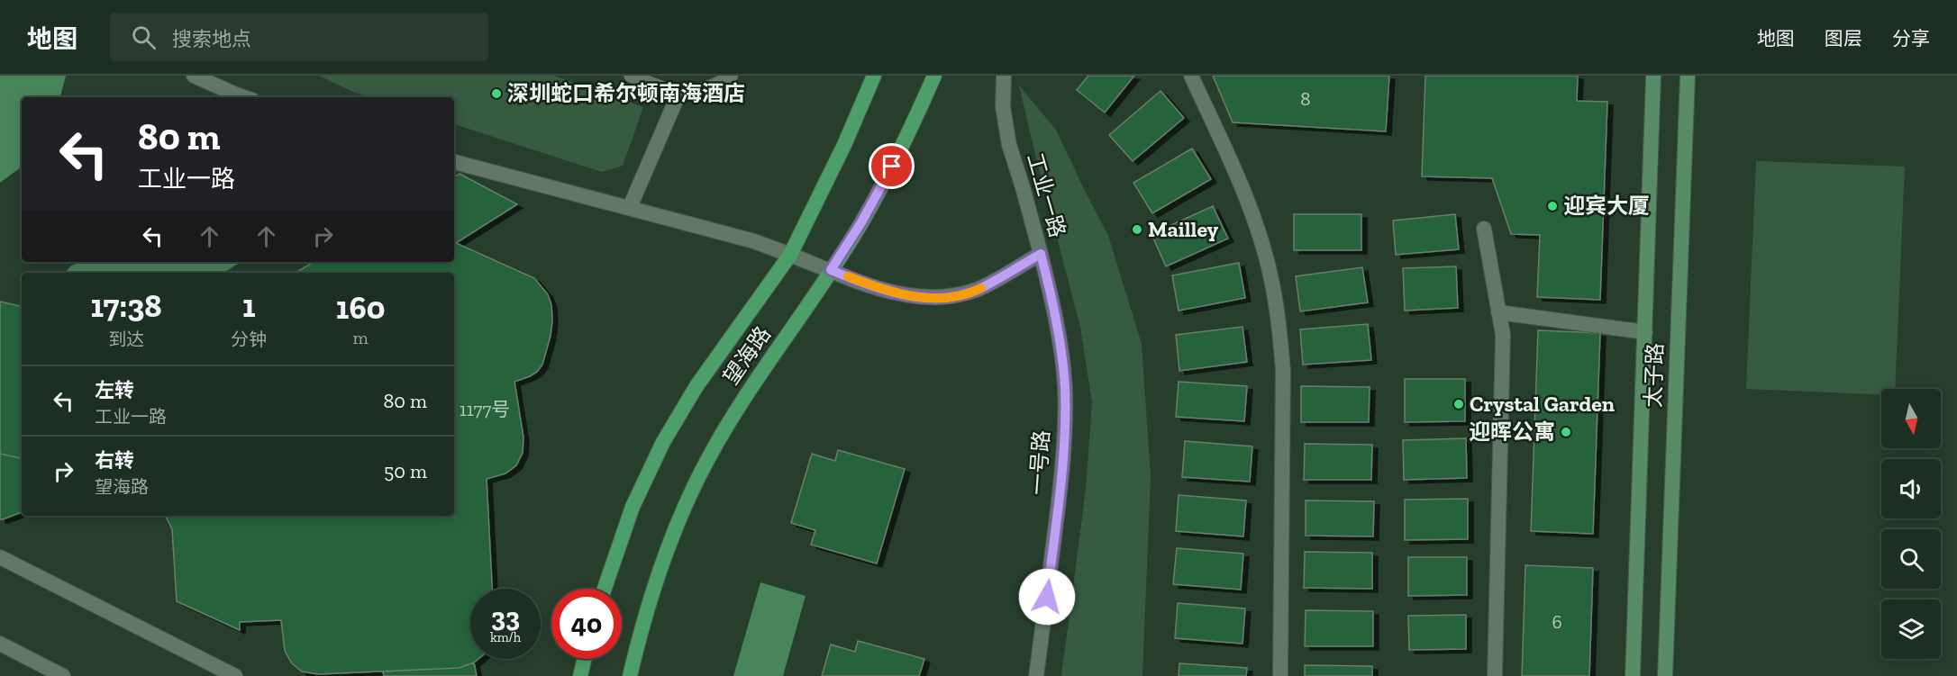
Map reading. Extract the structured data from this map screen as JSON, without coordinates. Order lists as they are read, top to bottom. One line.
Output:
{"streets":{"main road":["望海路","太子路"],"street":["工业一路","一号路"]},"crossings":[["工业一路","望海路"],["工业一路","一号路"]],"places":["深圳蛇口希尔顿南海酒店","迎宾大厦","Mailley","Crystal Garden","迎晖公寓"],"house_numbers":["8","1177号","6"],"north":"bottom","page":{"header":"地图","search":"搜索地点","nav":["地图","图层","分享"],"turn":["80 m","工业一路"],"eta":["17:38","到达","1","分钟","160","m"],"list":[{"name":"左转","note":"工业一路","value":"80 m"},{"name":"右转","note":"望海路","value":"50 m"}],"speed":"33 km/h","limit":"40"}}
